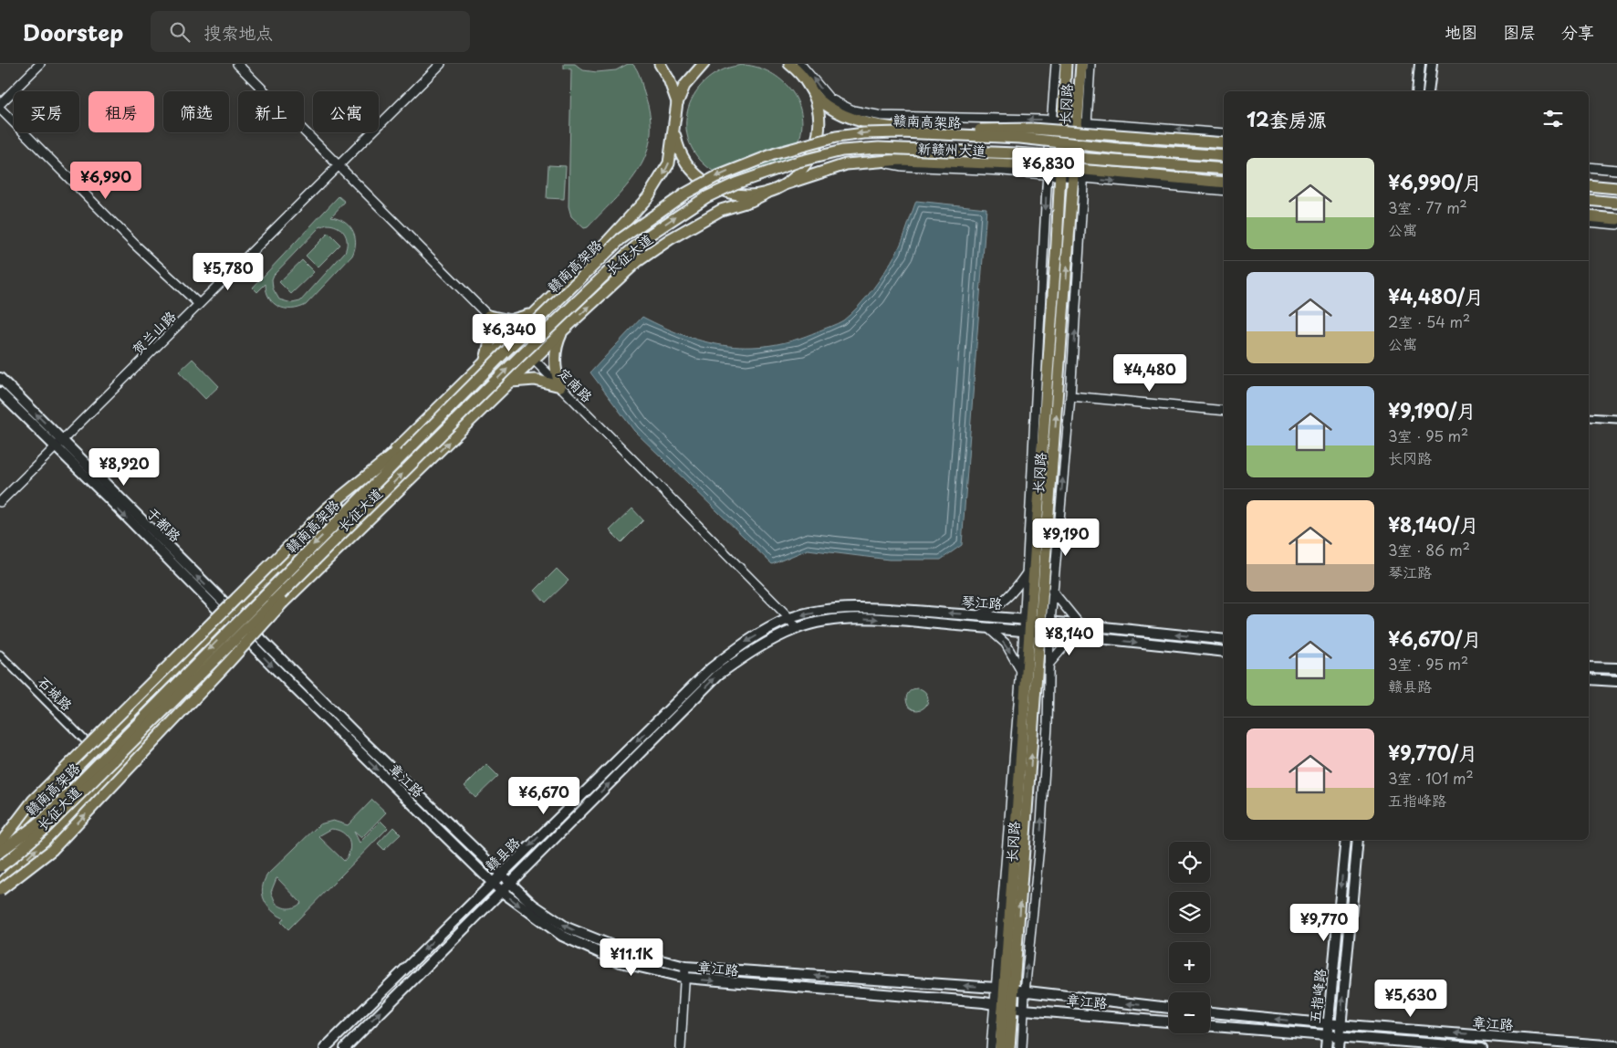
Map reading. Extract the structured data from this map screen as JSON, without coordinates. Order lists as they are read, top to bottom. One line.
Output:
{"streets":{"main road":["长冈路","赣南高架路","新赣州大道","长征大道","于都路","琴江路","章江路","赣县路","五指峰路"],"street":["贺兰山路","定南路","石城路"]},"crossings":[["长冈路","新赣州大道"],["长冈路","琴江路"],["长冈路","章江路"],["长征大道","定南路"],["长征大道","于都路"],["长征大道","石城路"],["长征大道","章江路"],["贺兰山路","定南路"],["贺兰山路","于都路"],["定南路","琴江路"],["定南路","赣县路"],["于都路","章江路"],["琴江路","赣县路"],["章江路","赣县路"],["章江路","五指峰路"]],"page":{"header":"Doorstep","search":"搜索地点","nav":["地图","图层","分享"],"chip":["买房","租房","筛选","新上","公寓"],"heading":"12套房源","list":[{"name":"¥6,990/月","note":"3室 · 77 m² · 公寓"},{"name":"¥4,480/月","note":"2室 · 54 m² · 公寓"},{"name":"¥9,190/月","note":"3室 · 95 m² · 长冈路"},{"name":"¥8,140/月","note":"3室 · 86 m² · 琴江路"},{"name":"¥6,670/月","note":"3室 · 95 m² · 赣县路"},{"name":"¥9,770/月","note":"3室 · 101 m² · 五指峰路"}],"price":["¥6,830","¥6,990","¥5,780","¥6,340","¥4,480","¥8,920","¥9,190","¥8,140","¥6,670","¥9,770","¥11.1K","¥5,630"],"map_buttons":["+","−"]}}
